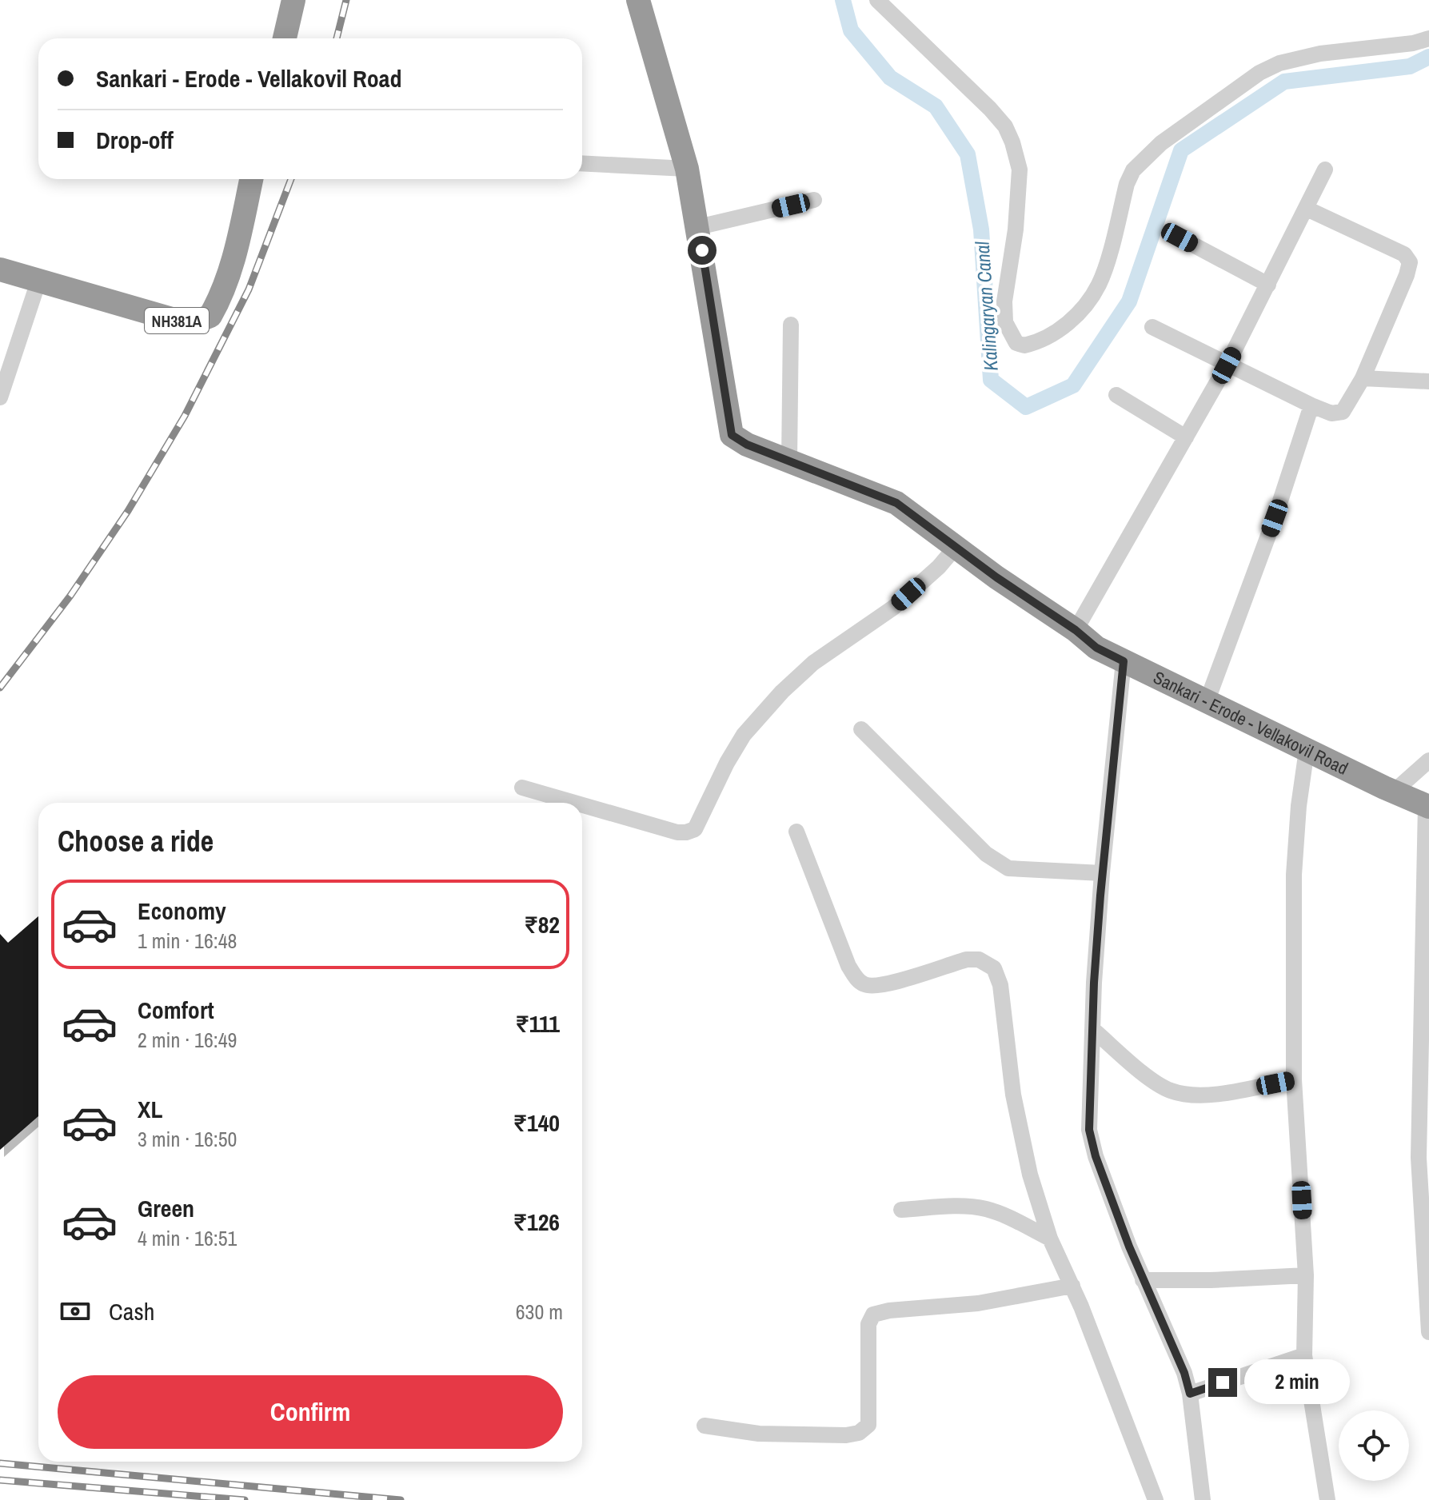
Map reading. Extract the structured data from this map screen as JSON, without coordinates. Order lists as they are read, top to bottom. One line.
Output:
{"streets":{"highway":["NH381A","Sankari - Erode - Vellakovil Road"]},"water":["Kalingaryan Canal"],"page":{"banner":["Sankari - Erode - Vellakovil Road","Drop-off"],"heading":"Choose a ride","list":[{"name":"Economy","note":"1 min · 16:48","value":"₹82"},{"name":"Comfort","note":"2 min · 16:49","value":"₹111"},{"name":"XL","note":"3 min · 16:50","value":"₹140"},{"name":"Green","note":"4 min · 16:51","value":"₹126"}],"pay":["Cash","630 m"],"bubble":"2 min","buttons":"Confirm"}}
